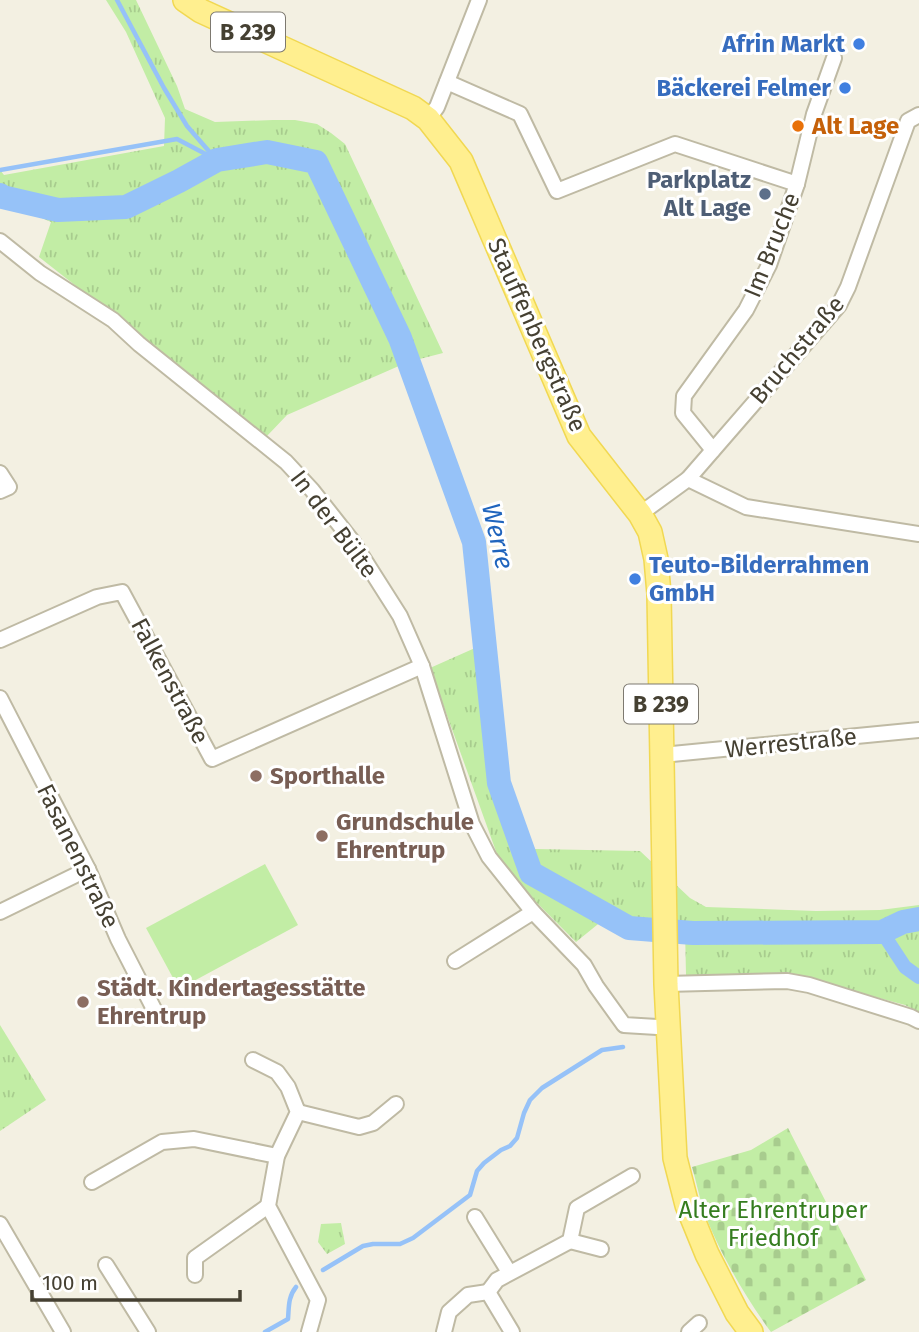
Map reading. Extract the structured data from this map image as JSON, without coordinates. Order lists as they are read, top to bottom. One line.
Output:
{"streets":{"main road":["B 239","Stauffenbergstraße"],"street":["Im Bruche","Bruchstraße","In der Bülte","Falkenstraße","Werrestraße","Fasanenstraße"]},"crossings":[["B 239","Stauffenbergstraße"],["B 239","In der Bülte"],["Im Bruche","Bruchstraße"],["Stauffenbergstraße","Bruchstraße"],["Stauffenbergstraße","Werrestraße"],["In der Bülte","Falkenstraße"]],"water":["Werre"],"parks":["Alter Ehrentruper Friedhof"],"places":["Afrin Markt","Bäckerei Felmer","Alt Lage","Parkplatz Alt Lage","Teuto-Bilderrahmen GmbH","Sporthalle","Grundschule Ehrentrup","Städt. Kindertagesstätte Ehrentrup"],"scale_bar":"100 m"}
